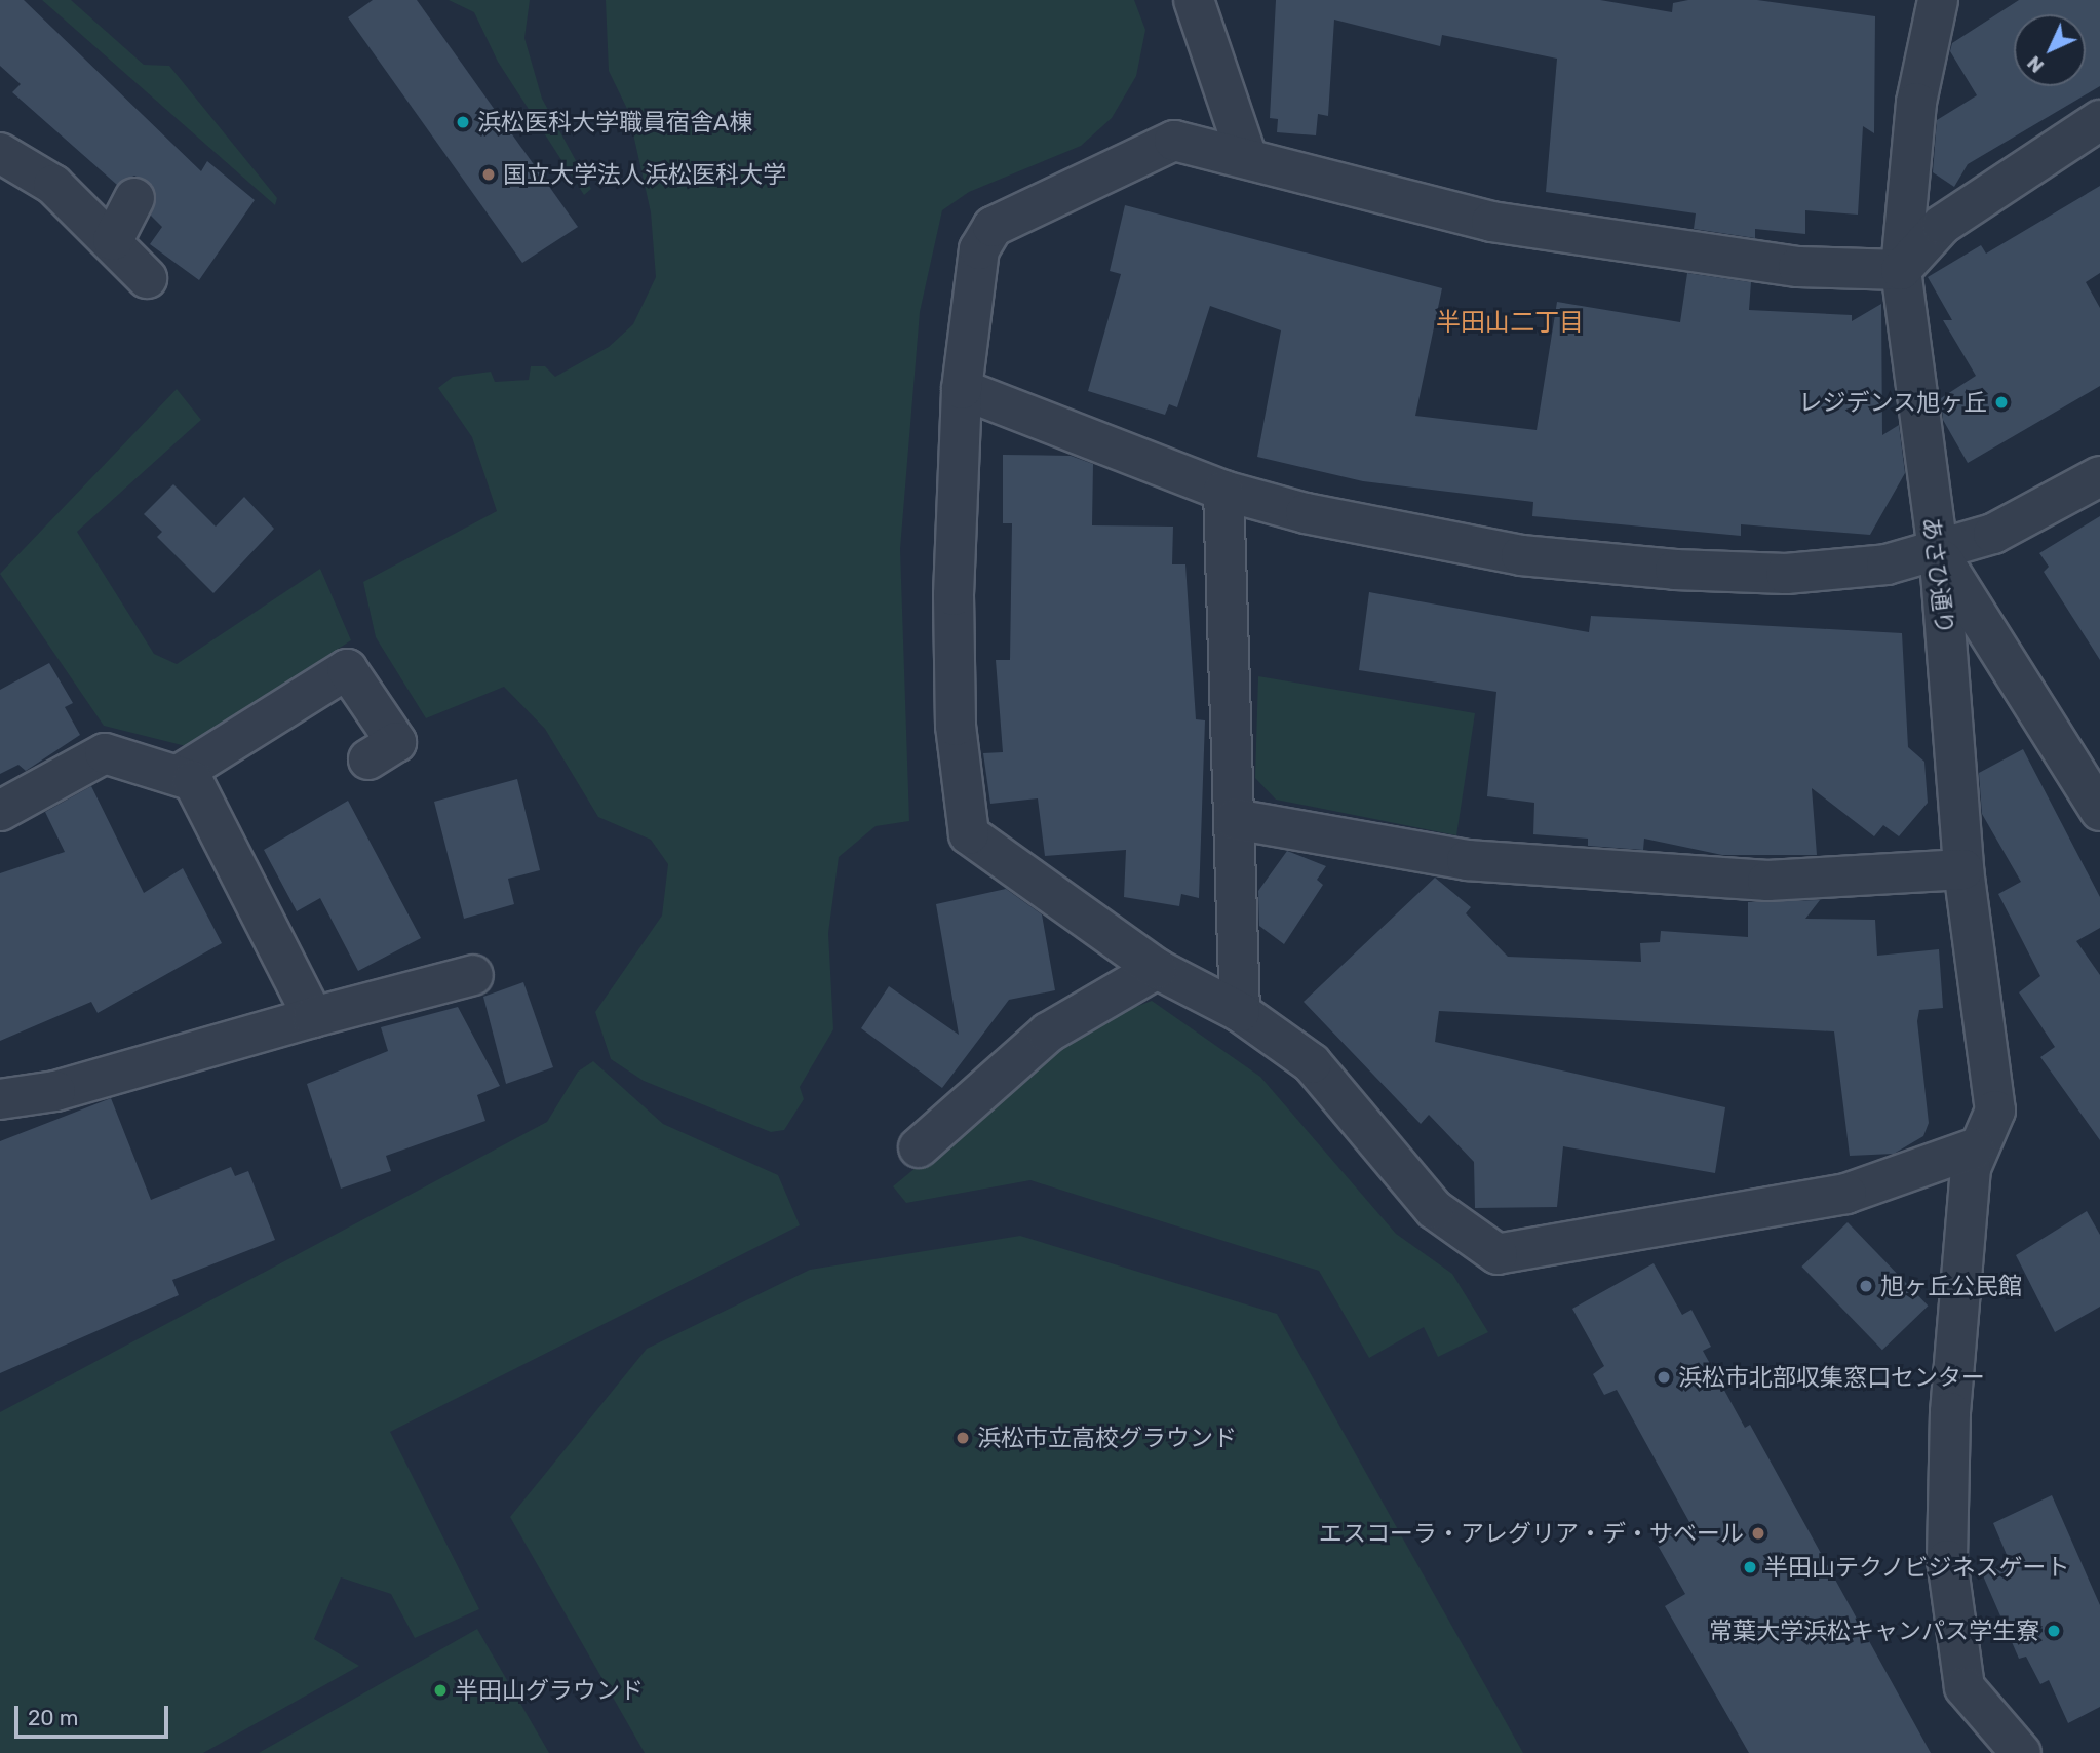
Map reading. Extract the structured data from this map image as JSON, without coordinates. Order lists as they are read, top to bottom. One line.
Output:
{"streets":{"street":["あさひ通り"]},"districts":["半田山二丁目"],"places":["浜松医科大学職員宿舎A棟","国立大学法人浜松医科大学","レジデンス旭ヶ丘","旭ヶ丘公民館","浜松市北部収集窓口センター","浜松市立高校グラウンド","エスコーラ・アレグリア・デ・サベール","半田山テクノビジネスゲート","常葉大学浜松キャンパス学生寮","半田山グラウンド"],"scale_bar":"20 m","north":"bottom left"}
